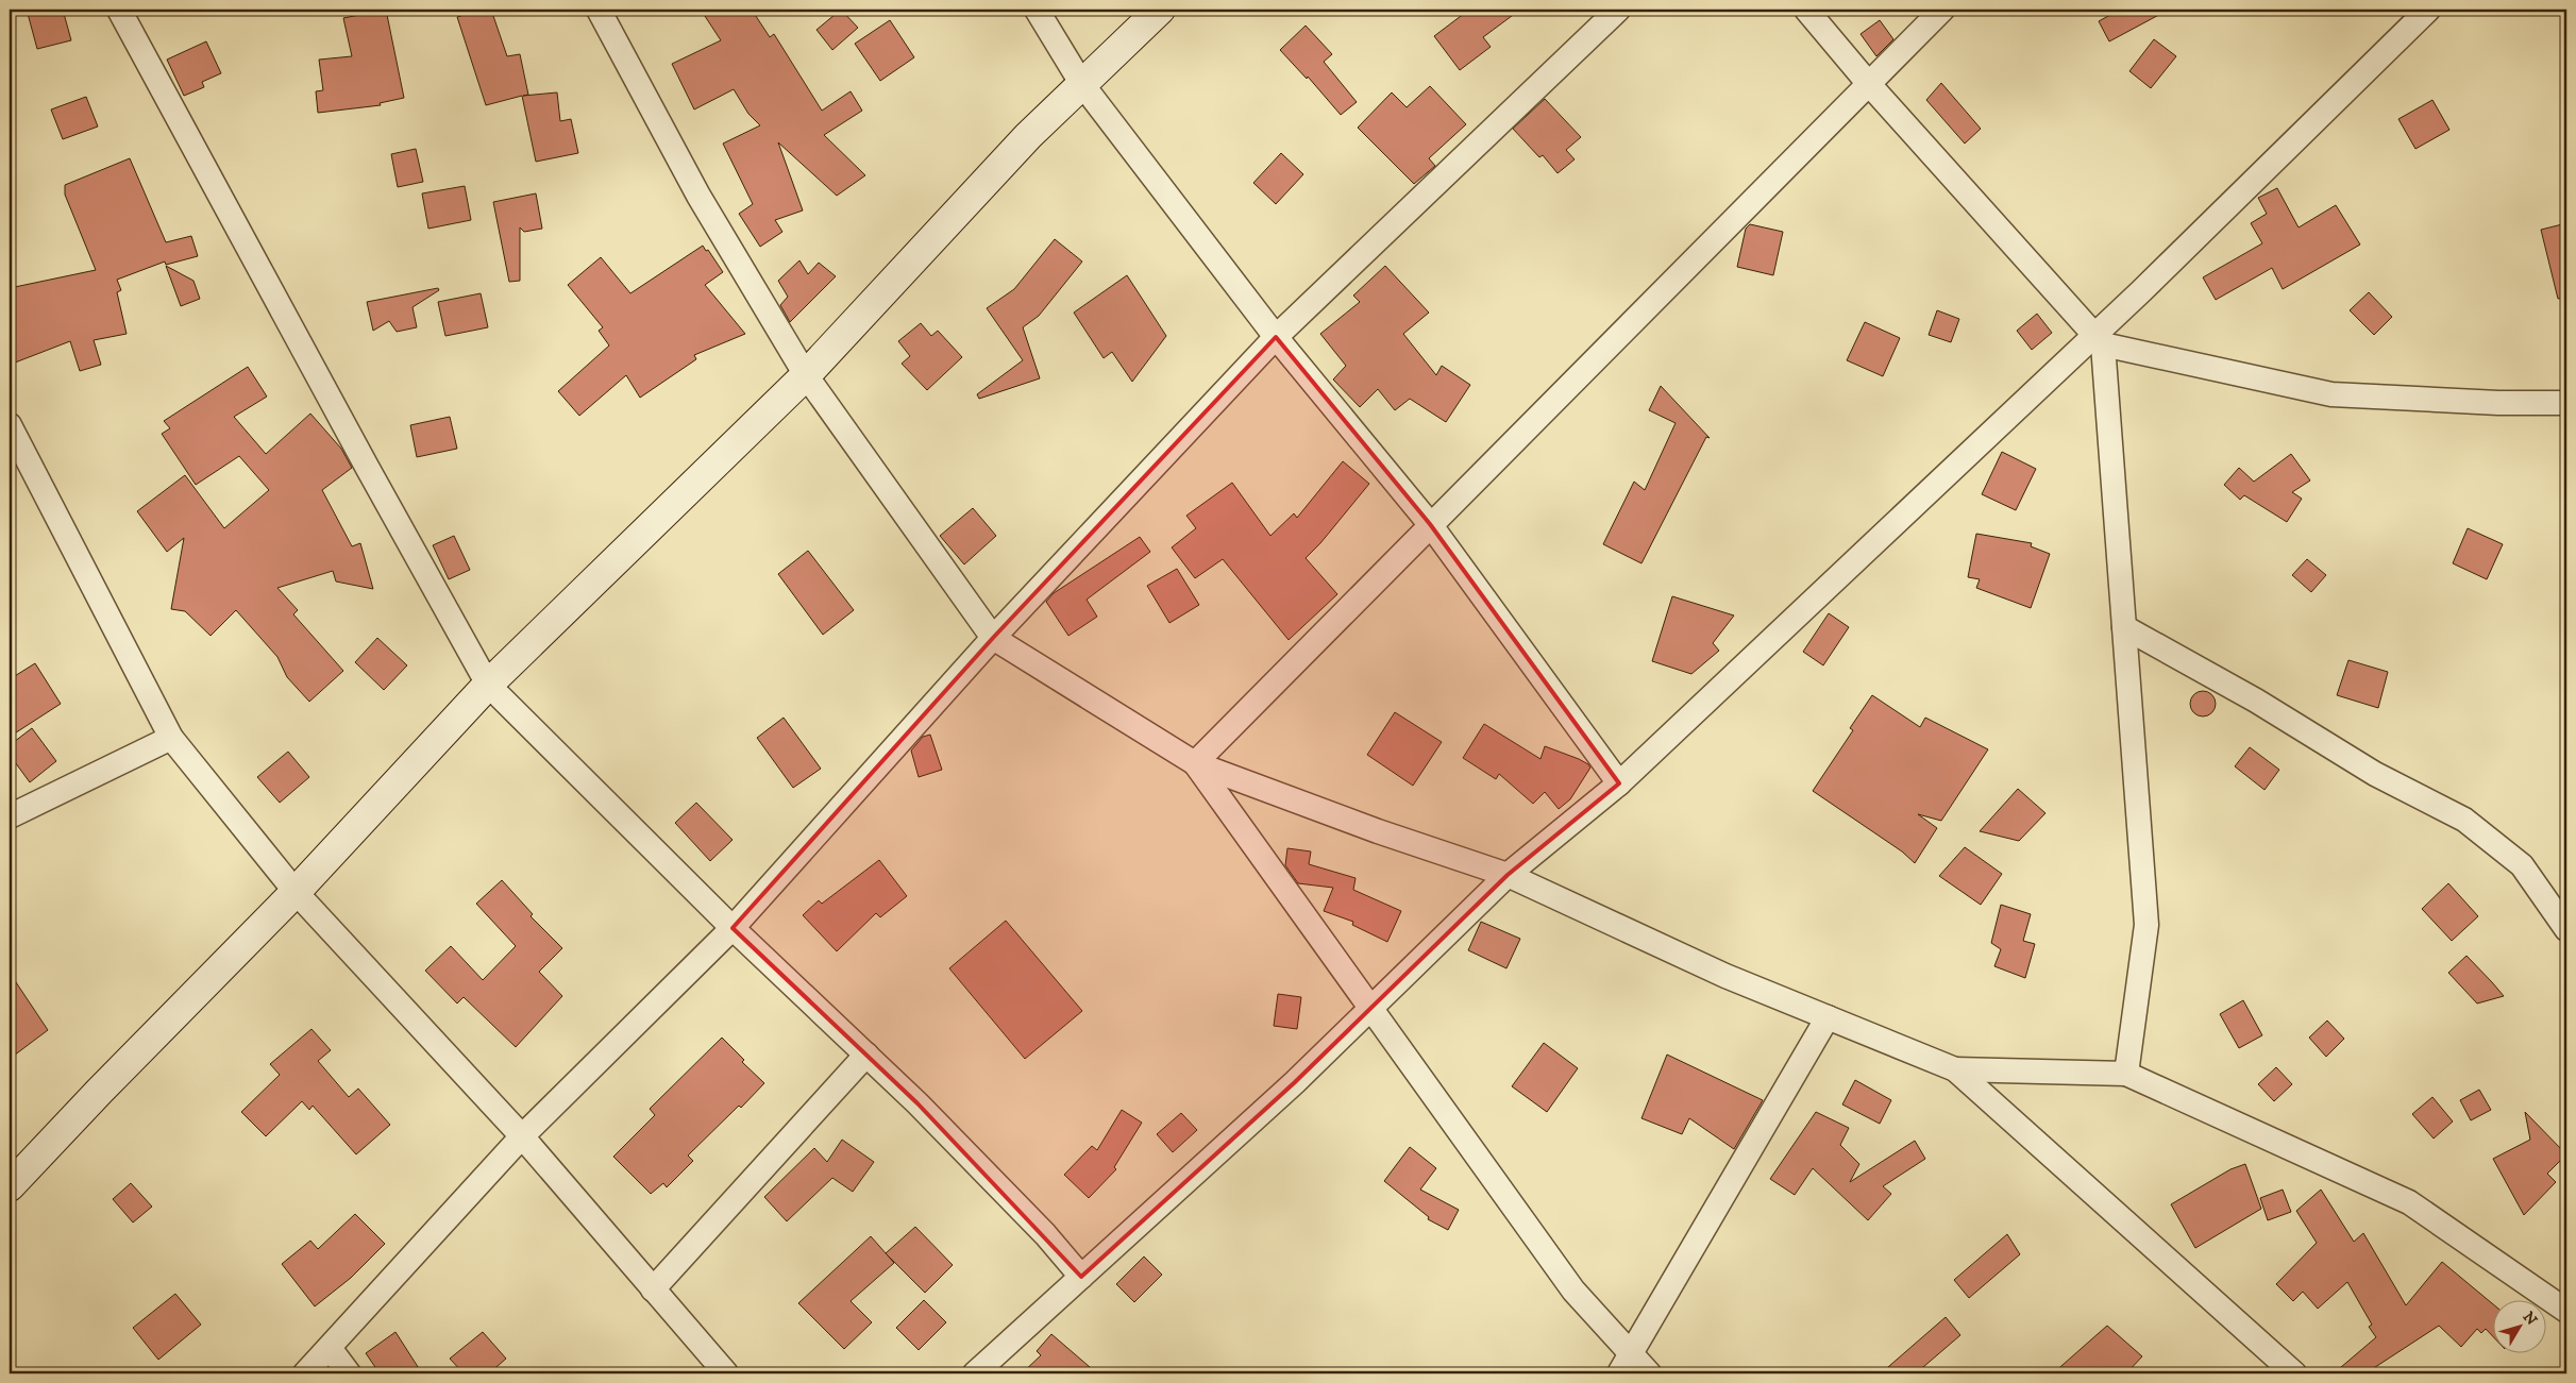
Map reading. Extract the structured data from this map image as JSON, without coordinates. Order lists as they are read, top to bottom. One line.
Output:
{"north":"top right"}
